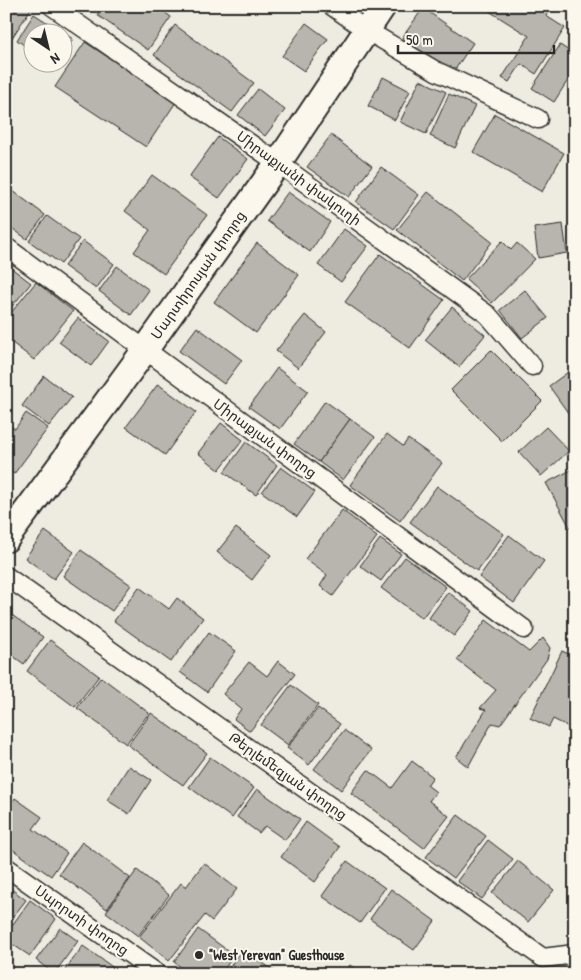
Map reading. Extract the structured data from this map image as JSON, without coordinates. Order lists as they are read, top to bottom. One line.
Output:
{"streets":{"street":["Միրաքյանի փակուղի","Մարտիրոսյան փողոց","Միրաքյան փողոց","Թերլեմեզյան փողոց","Սպորտի փողոց"]},"crossings":[["Միրաքյանի փակուղի","Մարտիրոսյան փողոց"],["Մարտիրոսյան փողոց","Միրաքյան փողոց"]],"places":["\"West Yerevan\" Guesthouse"],"scale_bar":"50 m","north":"bottom right"}
